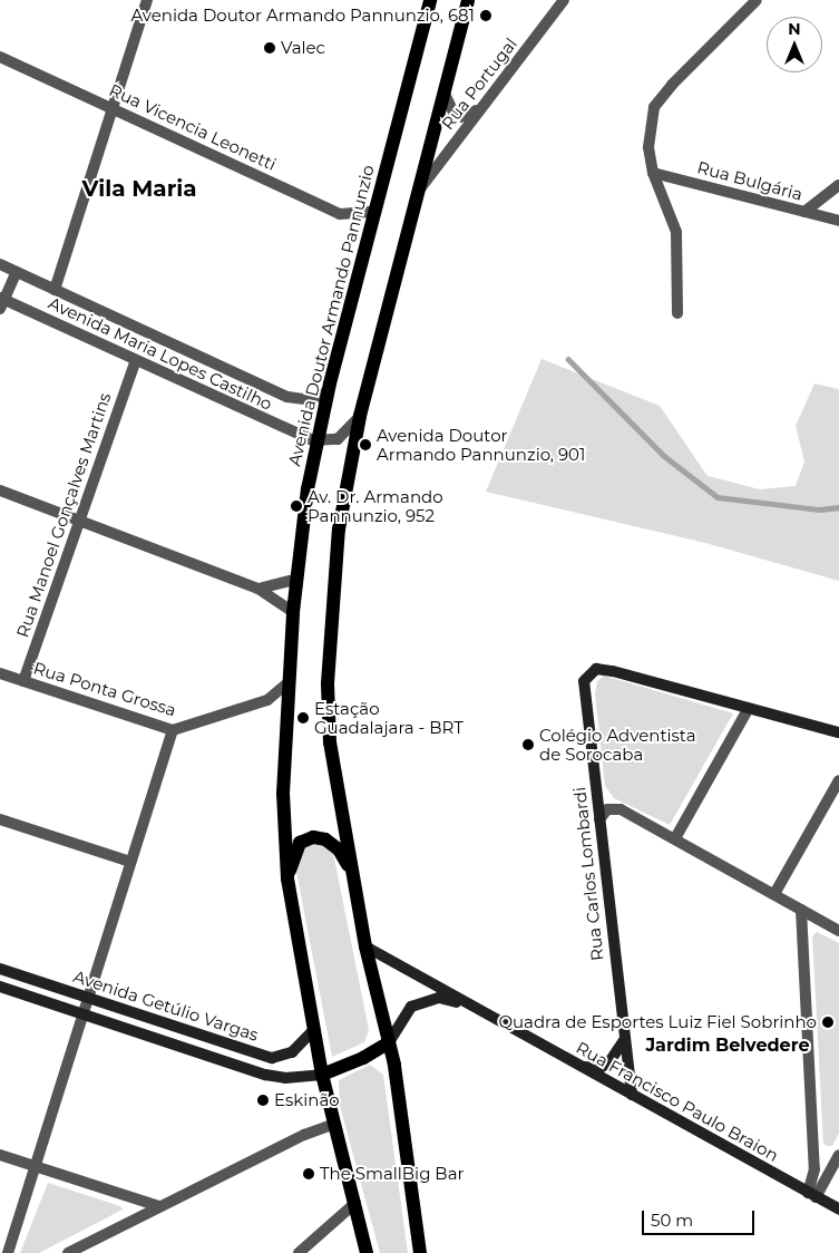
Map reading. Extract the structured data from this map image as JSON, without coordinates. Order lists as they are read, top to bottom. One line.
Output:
{"streets":{"main road":["Avenida Doutor Armando Pannunzio"],"street":["Rua Portugal","Rua Vicencia Leonetti","Rua Bulgária","Avenida Maria Lopes Castilho","Rua Manoel Gonçalves Martins","Rua Ponta Grossa","Rua Carlos Lombardi","Avenida Getúlio Vargas","Rua Francisco Paulo Braion"]},"crossings":[["Rua Vicencia Leonetti","Avenida Doutor Armando Pannunzio"],["Avenida Doutor Armando Pannunzio","Avenida Maria Lopes Castilho"],["Avenida Doutor Armando Pannunzio","Rua Ponta Grossa"],["Avenida Doutor Armando Pannunzio","Avenida Getúlio Vargas"],["Avenida Maria Lopes Castilho","Rua Manoel Gonçalves Martins"],["Rua Manoel Gonçalves Martins","Rua Ponta Grossa"],["Rua Carlos Lombardi","Rua Francisco Paulo Braion"]],"districts":["Vila Maria","Jardim Belvedere"],"places":["Avenida Doutor Armando Pannunzio, 681","Valec","Avenida Doutor Armando Pannunzio, 901","Av. Dr. Armando Pannunzio, 952","Estação Guadalajara - BRT","Colégio Adventista de Sorocaba","Quadra de Esportes Luiz Fiel Sobrinho","Eskinão","The SmallBig Bar"],"scale_bar":"50 m","north":"top"}
